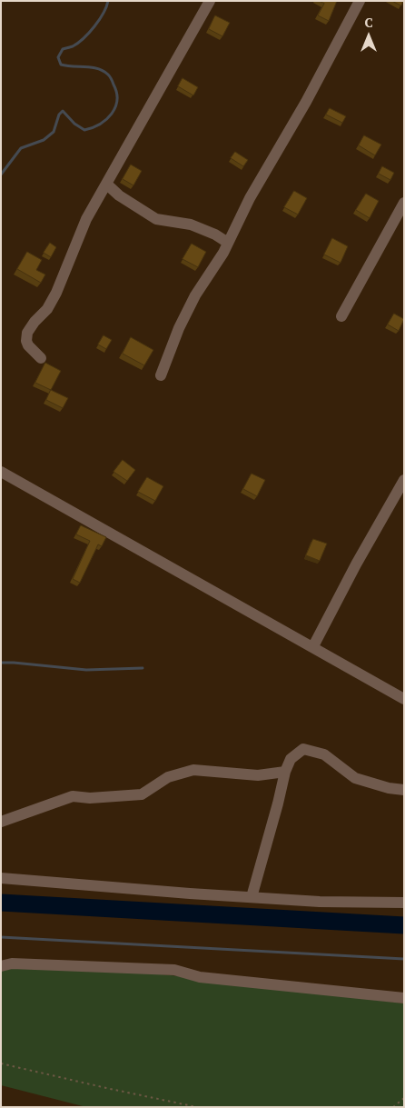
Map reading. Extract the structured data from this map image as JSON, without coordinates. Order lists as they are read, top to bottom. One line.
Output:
{"north":"top"}
